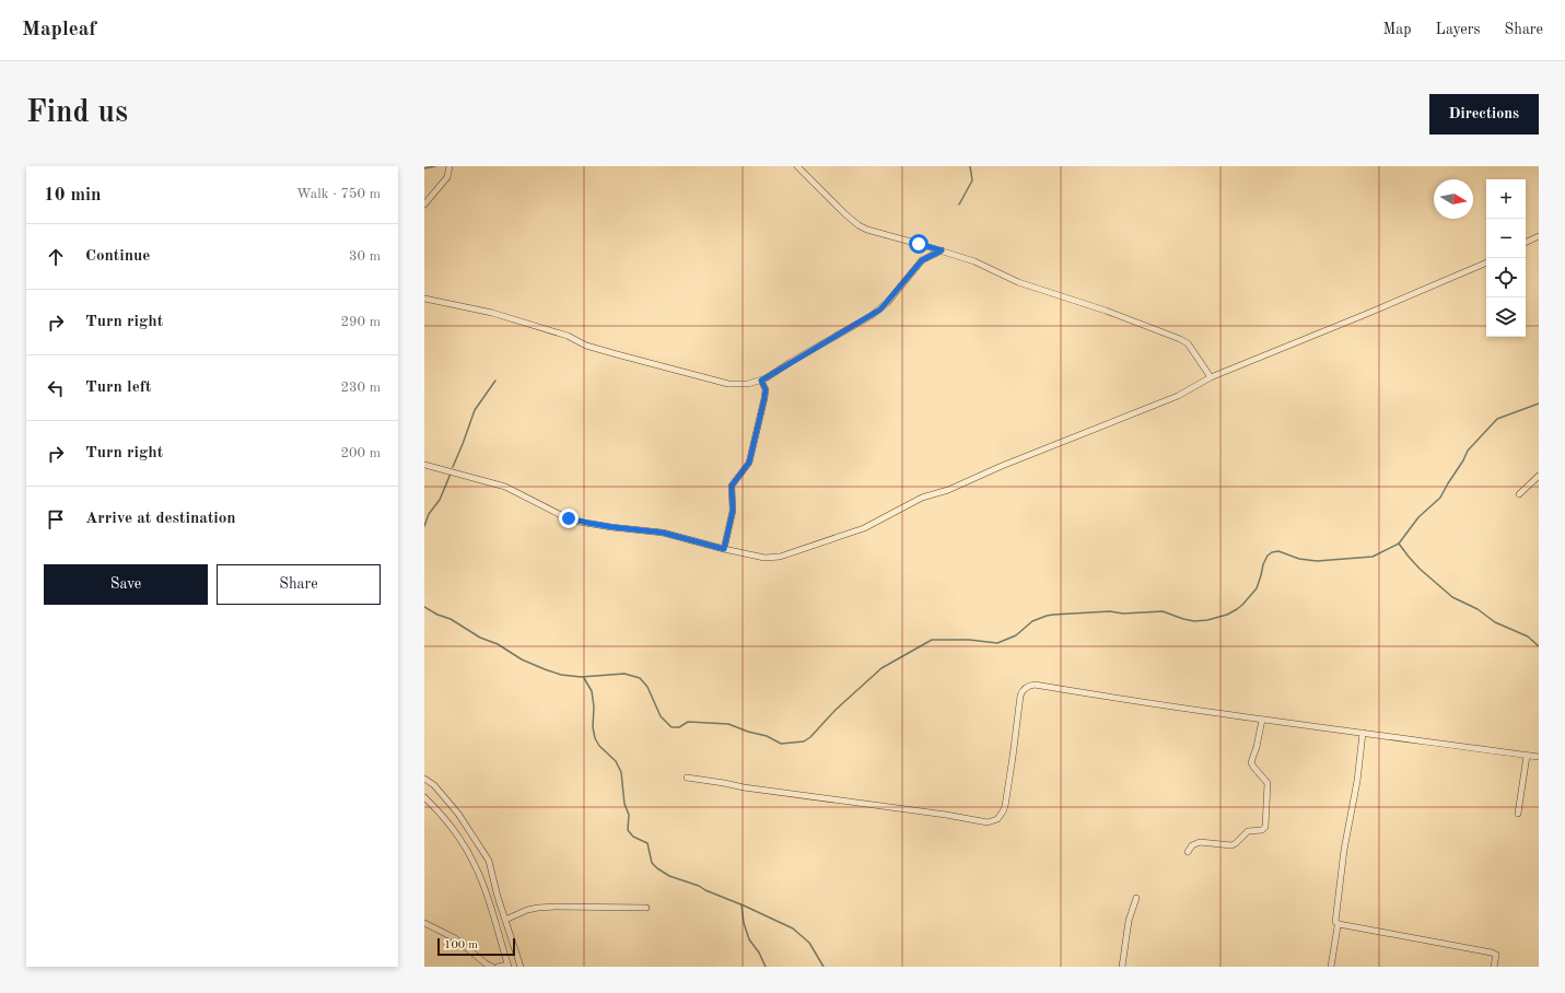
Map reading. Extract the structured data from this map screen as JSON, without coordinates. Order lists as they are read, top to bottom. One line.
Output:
{"scale_bar":"100 m","north":"right","page":{"header":"Mapleaf","nav":["Map","Layers","Share"],"buttons":["Directions",["Save","Share"]],"title":"Find us","heading":["10 min","Walk · 750 m"],"map_buttons":["+","−"],"list":[["Continue","30 m"],["Turn right","290 m"],["Turn left","230 m"],["Turn right","200 m"],"Arrive at destination"],"scale":"100 m"}}
